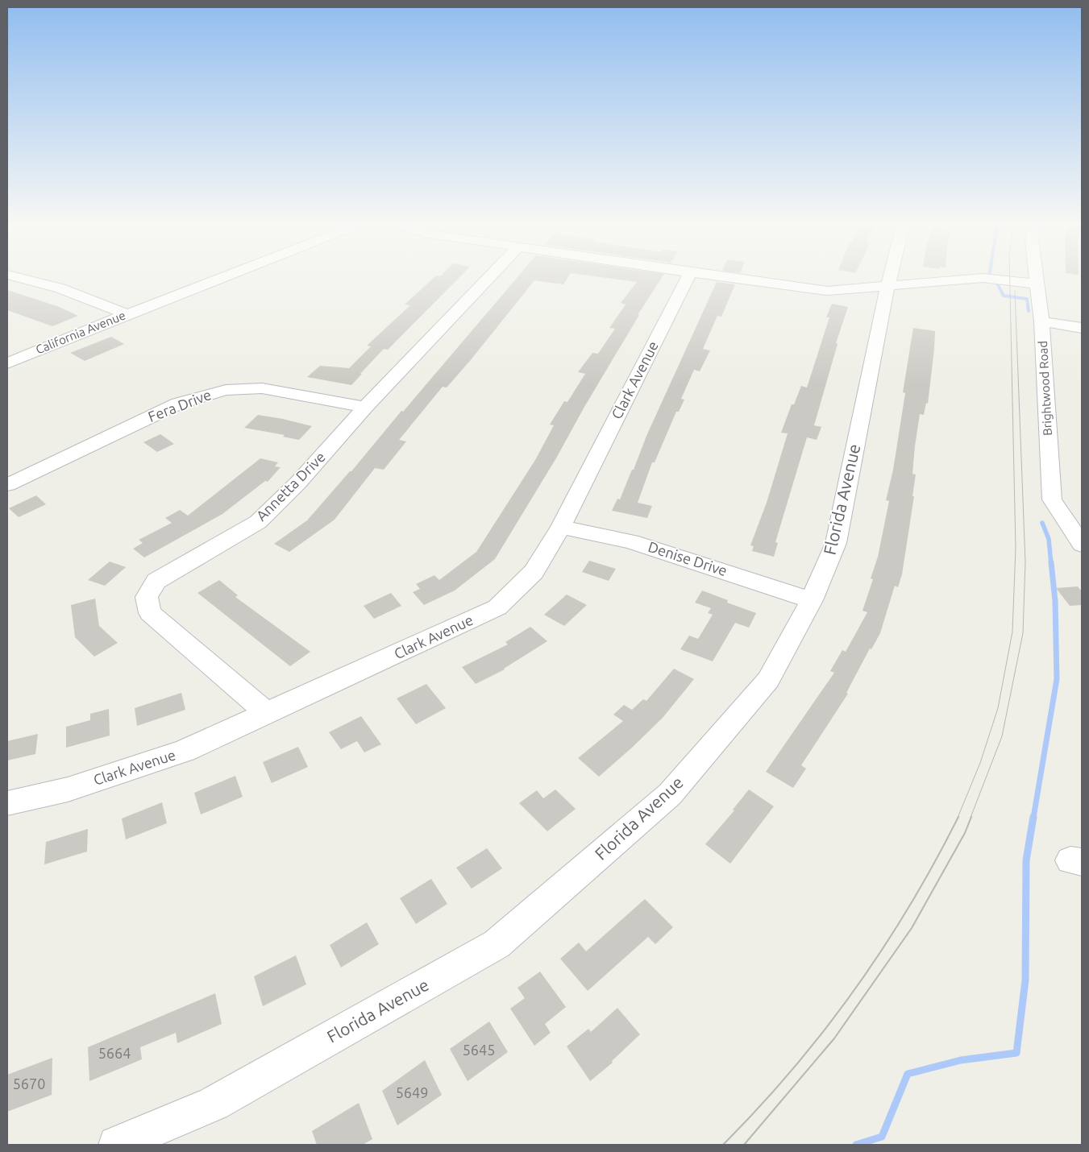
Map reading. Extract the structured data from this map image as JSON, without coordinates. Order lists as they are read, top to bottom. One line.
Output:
{"streets":{"street":["California Avenue","Clark Avenue","Brightwood Road","Fera Drive","Annetta Drive","Florida Avenue","Denise Drive"]},"crossings":[["Clark Avenue","Annetta Drive"],["Clark Avenue","Denise Drive"],["Fera Drive","Annetta Drive"],["Florida Avenue","Denise Drive"]],"house_numbers":["5645","5664","5670","5649"]}
